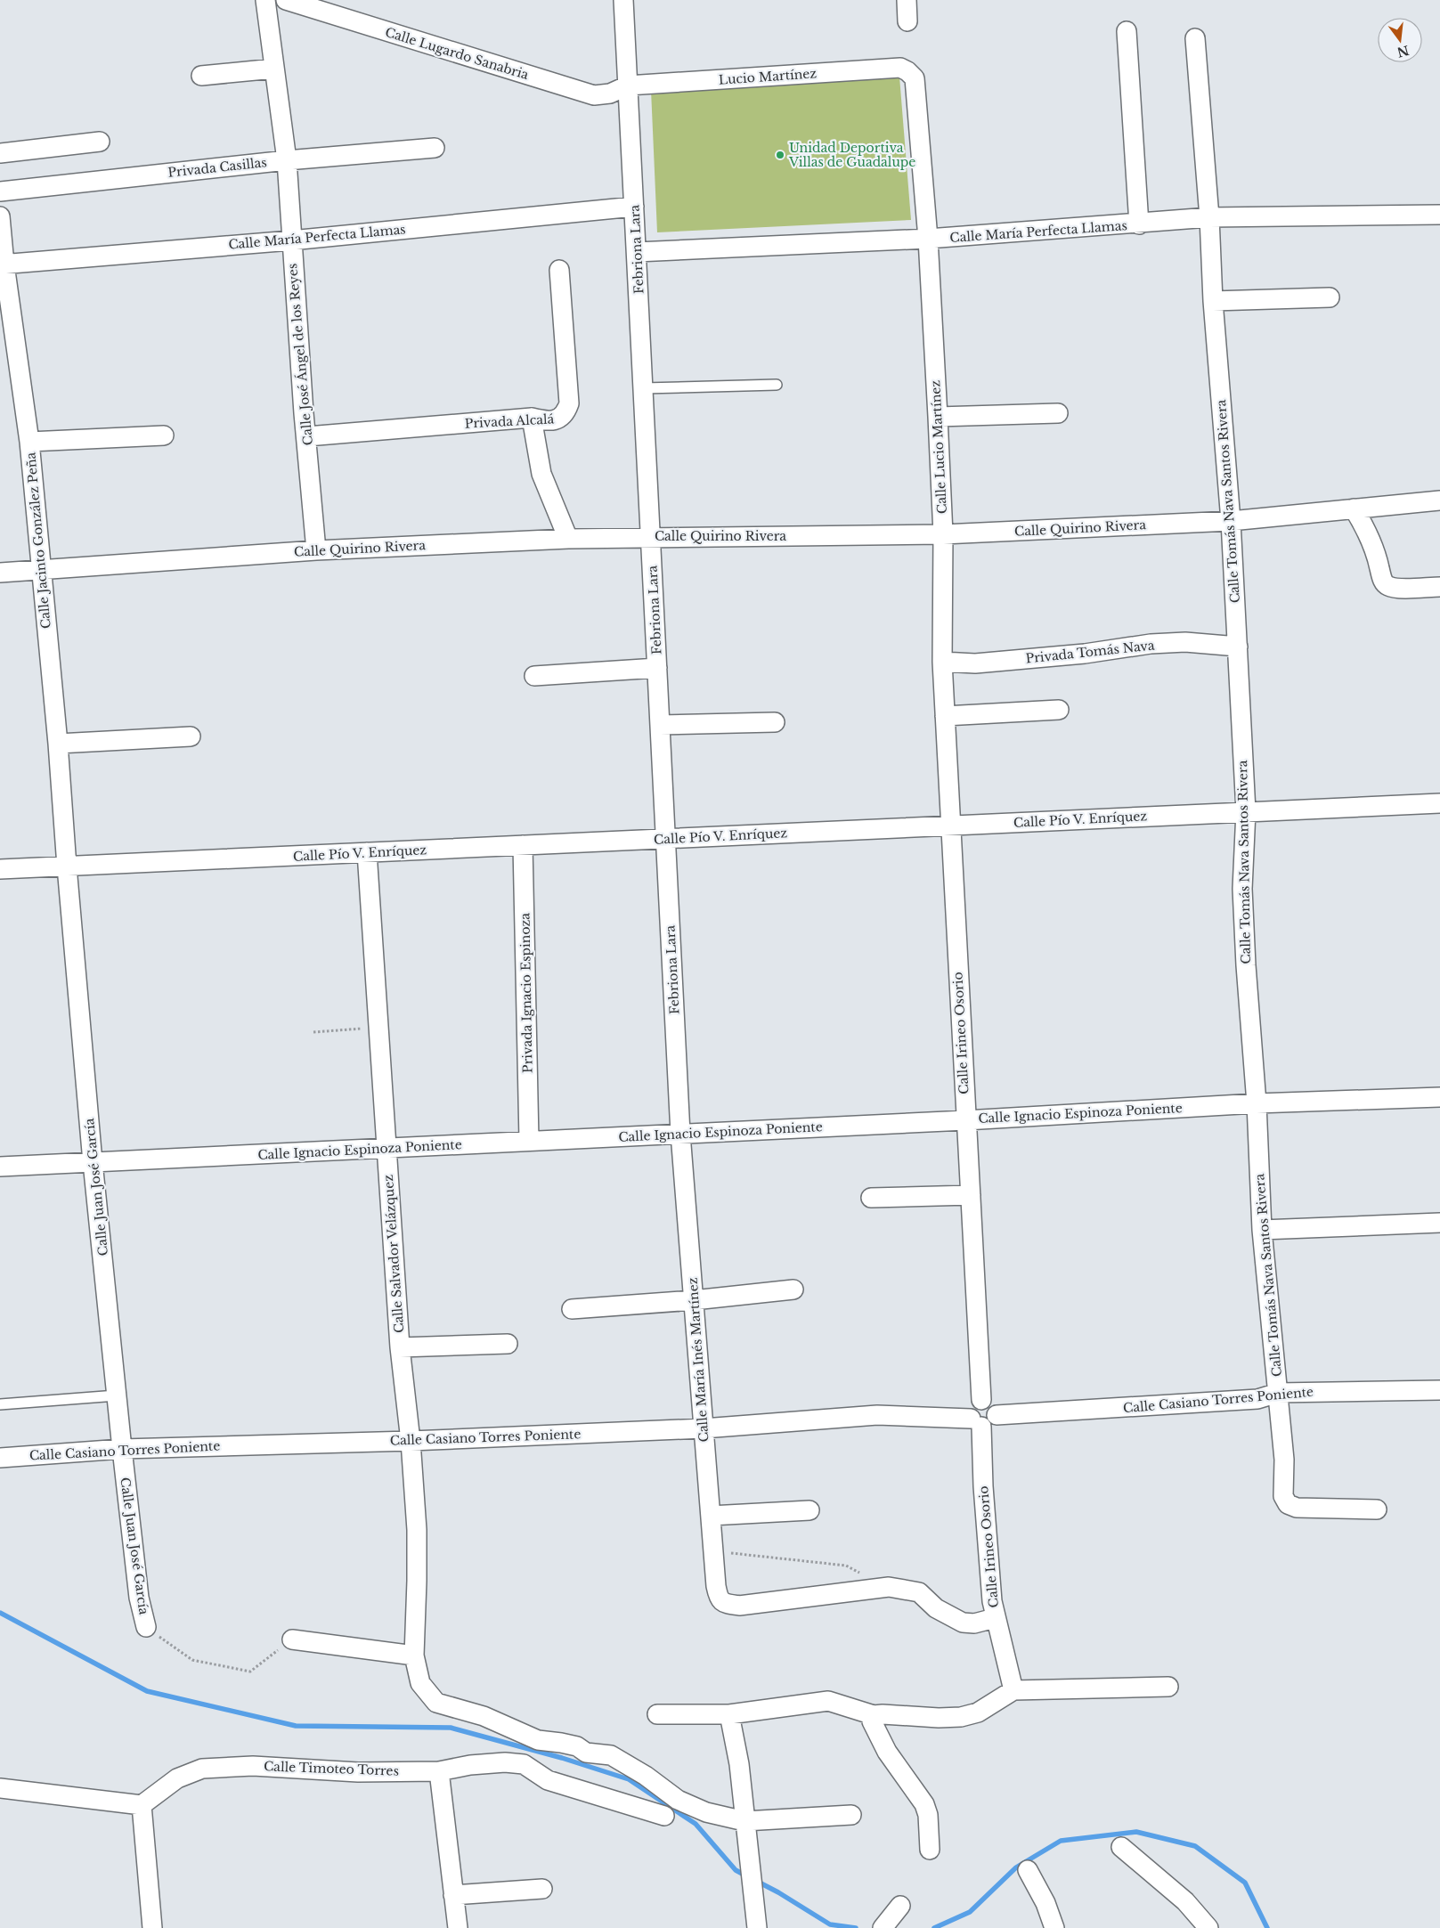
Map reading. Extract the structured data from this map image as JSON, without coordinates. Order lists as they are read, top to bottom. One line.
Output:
{"streets":{"street":["Calle Lugardo Sanabria","Lucio Martínez","Privada Casillas","Calle María Perfecta Llamas","Febriona Lara","Calle José Ángel de los Reyes","Privada Alcalá","Calle Lucio Martínez","Calle Tomás Nava Santos Rivera","Calle Quirino Rivera","Calle Jacinto González Peña","Privada Tomás Nava","Calle Pío V. Enríquez","Privada Ignacio Espinoza","Calle Irineo Osorio","Calle Ignacio Espinoza Poniente","Calle Juan José García","Calle Salvador Velázquez","Calle María Inés Martínez","Calle Casiano Torres Poniente","Calle Timoteo Torres"]},"crossings":[["Calle Lugardo Sanabria","Lucio Martínez"],["Calle Lugardo Sanabria","Febriona Lara"],["Lucio Martínez","Febriona Lara"],["Lucio Martínez","Calle Lucio Martínez"],["Privada Casillas","Calle José Ángel de los Reyes"],["Calle María Perfecta Llamas","Febriona Lara"],["Calle María Perfecta Llamas","Calle José Ángel de los Reyes"],["Calle María Perfecta Llamas","Calle Lucio Martínez"],["Calle María Perfecta Llamas","Calle Tomás Nava Santos Rivera"],["Calle María Perfecta Llamas","Calle Jacinto González Peña"],["Febriona Lara","Calle Quirino Rivera"],["Febriona Lara","Calle Pío V. Enríquez"],["Febriona Lara","Calle Ignacio Espinoza Poniente"],["Febriona Lara","Calle María Inés Martínez"],["Calle José Ángel de los Reyes","Privada Alcalá"],["Calle José Ángel de los Reyes","Calle Quirino Rivera"],["Calle Lucio Martínez","Calle Quirino Rivera"],["Calle Lucio Martínez","Privada Tomás Nava"],["Calle Lucio Martínez","Calle Pío V. Enríquez"],["Calle Lucio Martínez","Calle Irineo Osorio"],["Calle Tomás Nava Santos Rivera","Calle Quirino Rivera"],["Calle Tomás Nava Santos Rivera","Privada Tomás Nava"],["Calle Tomás Nava Santos Rivera","Calle Pío V. Enríquez"],["Calle Tomás Nava Santos Rivera","Calle Ignacio Espinoza Poniente"],["Calle Tomás Nava Santos Rivera","Calle Casiano Torres Poniente"],["Calle Quirino Rivera","Calle Jacinto González Peña"],["Calle Jacinto González Peña","Calle Pío V. Enríquez"],["Calle Jacinto González Peña","Calle Juan José García"],["Calle Pío V. Enríquez","Privada Ignacio Espinoza"],["Calle Pío V. Enríquez","Calle Irineo Osorio"],["Calle Pío V. Enríquez","Calle Juan José García"],["Calle Pío V. Enríquez","Calle Salvador Velázquez"],["Privada Ignacio Espinoza","Calle Ignacio Espinoza Poniente"],["Calle Irineo Osorio","Calle Ignacio Espinoza Poniente"],["Calle Irineo Osorio","Calle María Inés Martínez"],["Calle Irineo Osorio","Calle Casiano Torres Poniente"],["Calle Ignacio Espinoza Poniente","Calle Juan José García"],["Calle Ignacio Espinoza Poniente","Calle Salvador Velázquez"],["Calle Ignacio Espinoza Poniente","Calle María Inés Martínez"],["Calle Juan José García","Calle Casiano Torres Poniente"],["Calle Salvador Velázquez","Calle Casiano Torres Poniente"],["Calle María Inés Martínez","Calle Casiano Torres Poniente"]],"places":["Unidad Deportiva Villas de Guadalupe"],"north":"bottom"}
